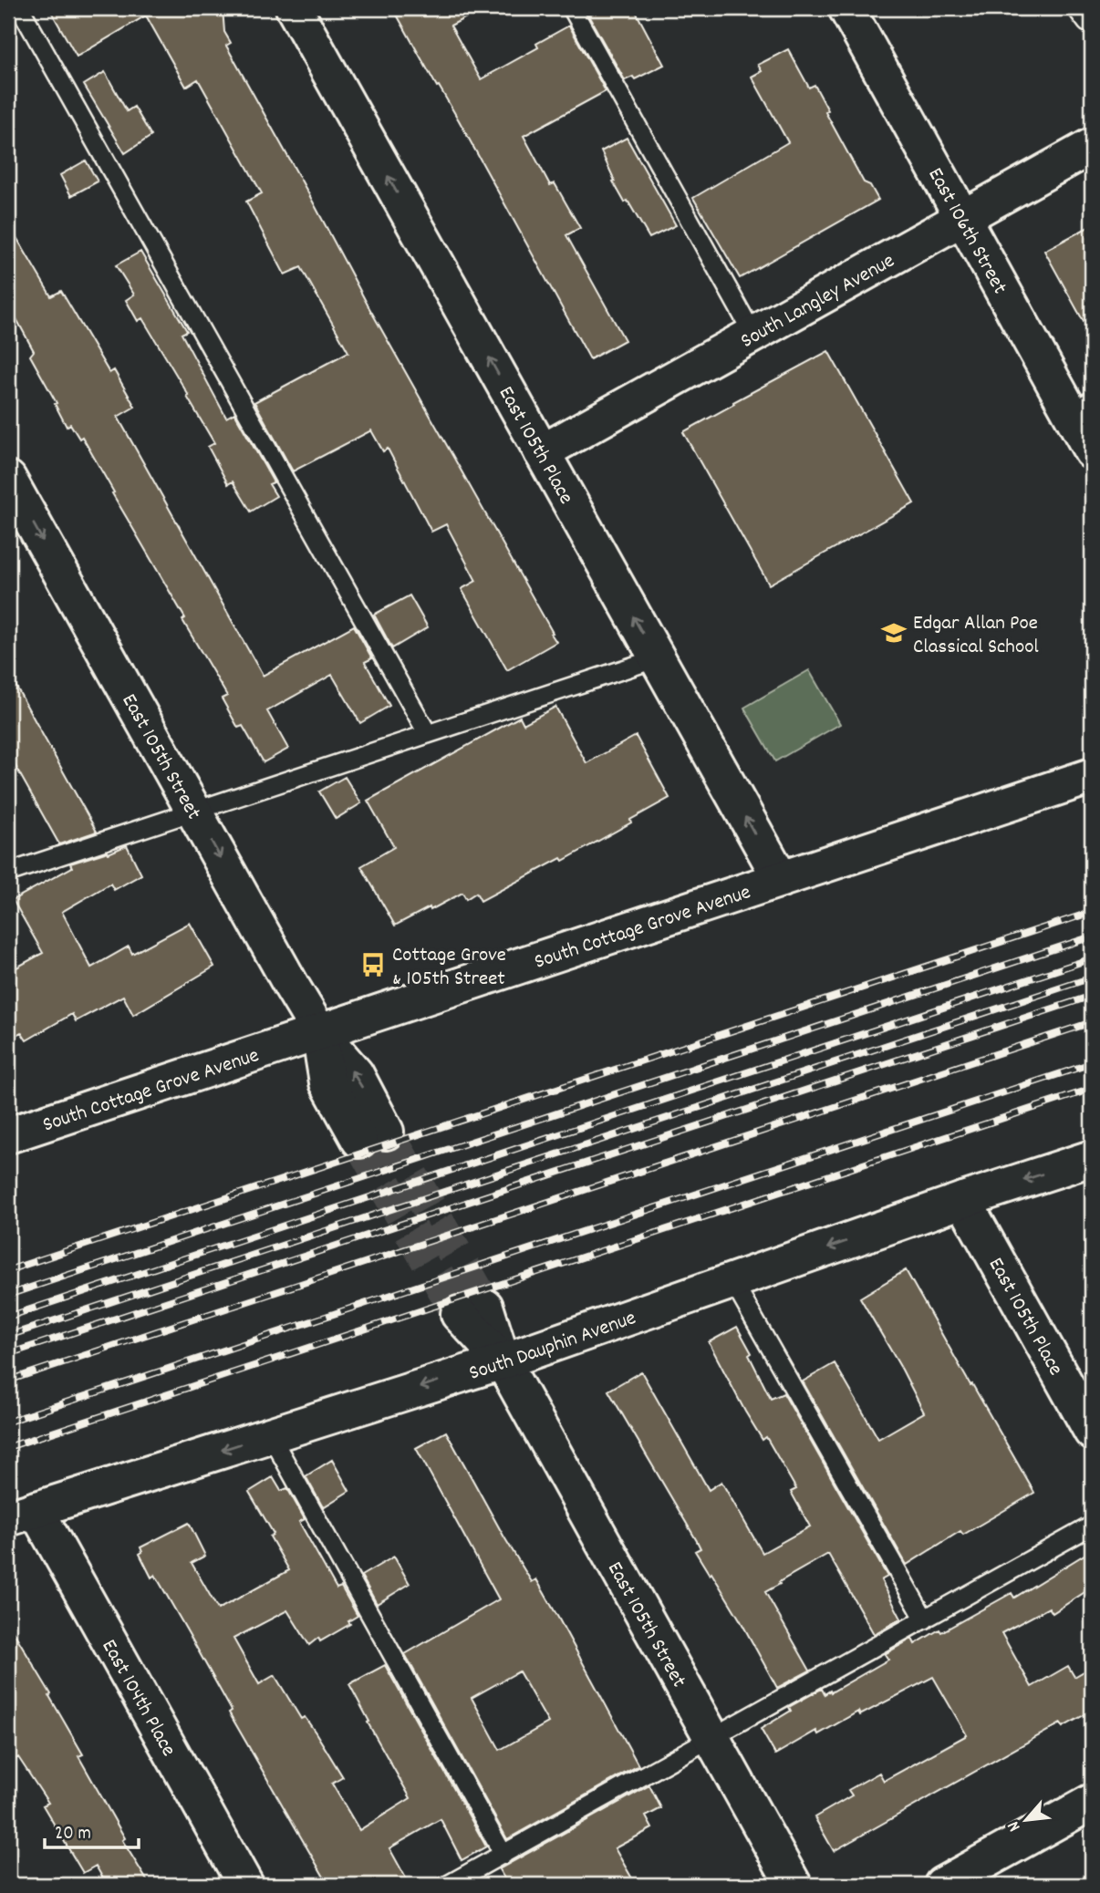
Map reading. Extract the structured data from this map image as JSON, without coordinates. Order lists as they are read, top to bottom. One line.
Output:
{"streets":{"street":["East 106th Street","South Langley Avenue","East 105th Place","East 105th Street","South Cottage Grove Avenue","South Dauphin Avenue","East 104th Place"]},"crossings":[["East 106th Street","South Langley Avenue"],["South Langley Avenue","East 105th Place"],["East 105th Place","South Cottage Grove Avenue"],["East 105th Place","South Dauphin Avenue"],["East 105th Street","South Cottage Grove Avenue"],["East 105th Street","South Dauphin Avenue"],["South Dauphin Avenue","East 104th Place"]],"one_way":["East 105th Place","East 105th Street","South Dauphin Avenue"],"places":{"school or university":["Edgar Allan Poe Classical School"],"bus stop":["Cottage Grove & 105th Street"]},"scale_bar":"20 m","north":"bottom left"}
